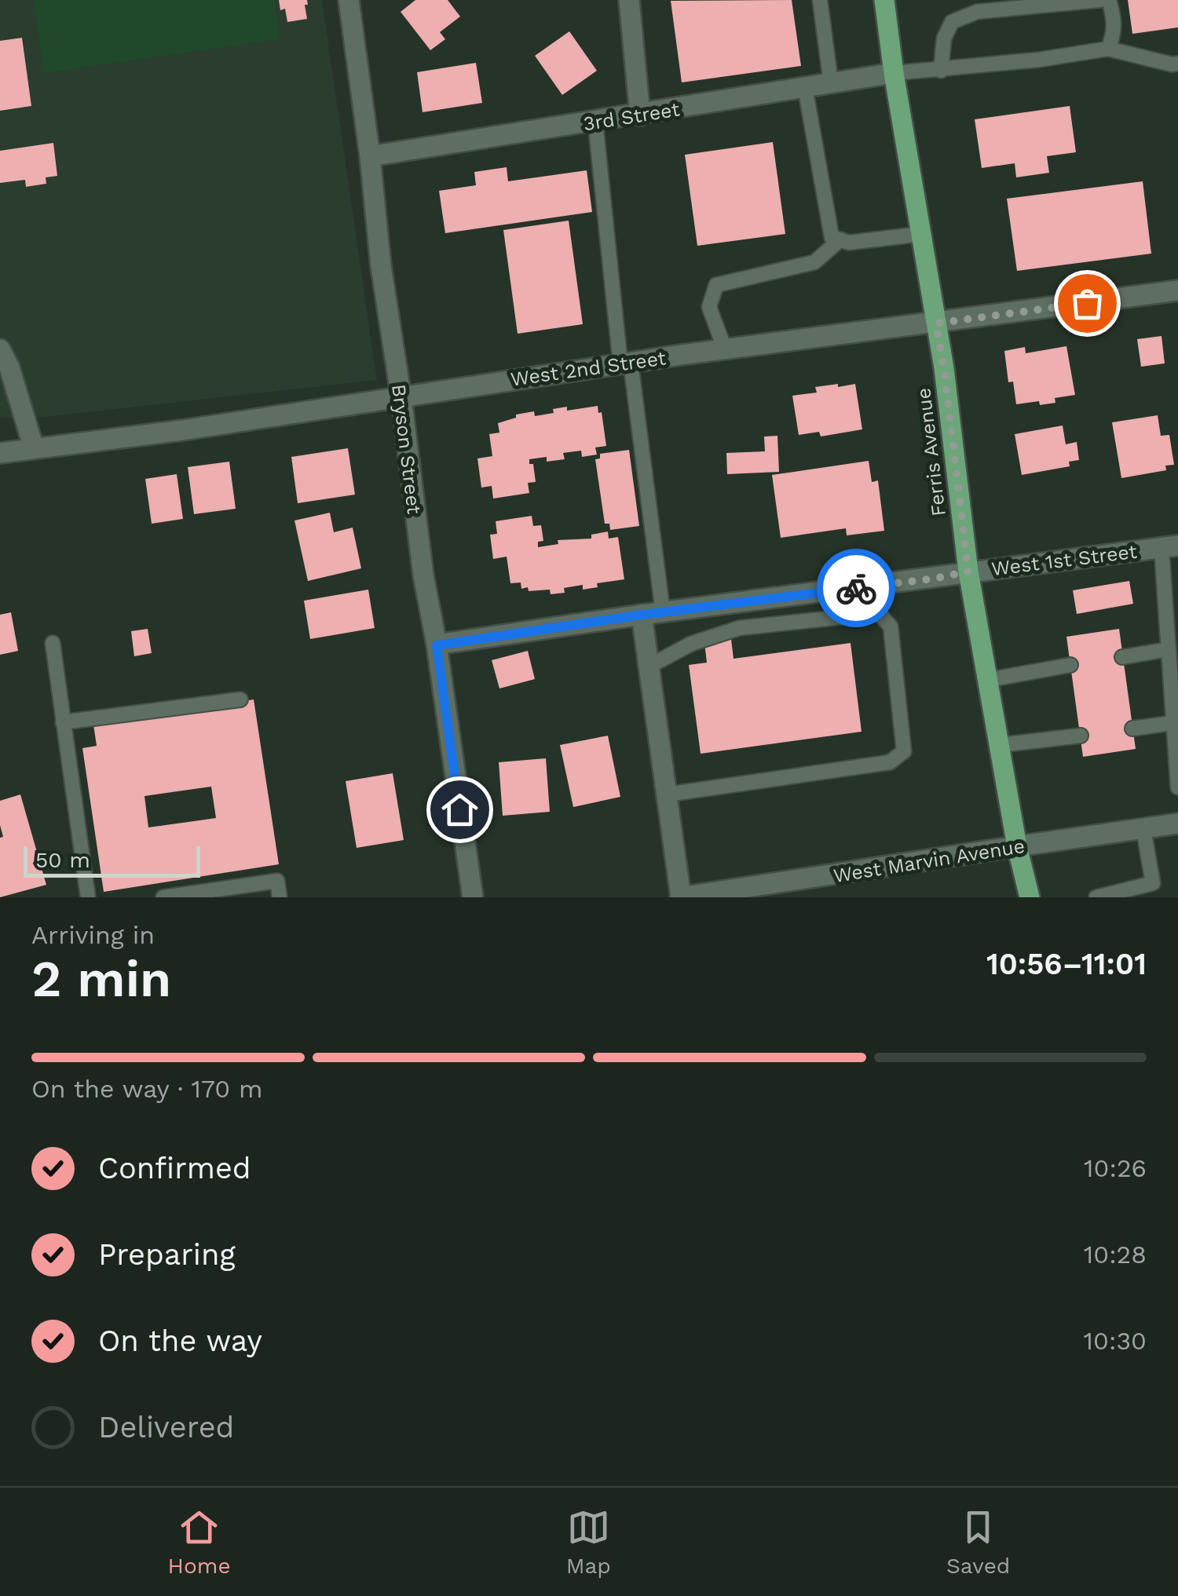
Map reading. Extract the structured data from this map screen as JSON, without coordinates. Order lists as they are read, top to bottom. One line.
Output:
{"streets":{"main road":["Ferris Avenue"],"street":["3rd Street","West 2nd Street","Bryson Street","West 1st Street","West Marvin Avenue"]},"crossings":[["3rd Street","Bryson Street"],["3rd Street","Ferris Avenue"],["West 2nd Street","Bryson Street"],["West 2nd Street","Ferris Avenue"],["Bryson Street","West 1st Street"],["Ferris Avenue","West 1st Street"],["Ferris Avenue","West Marvin Avenue"]],"scale_bar":"50 m","page":{"scale":"50 m","heading":["2 min","Arriving in","10:56–11:01"],"bar":"On the way · 170 m","list":[["Confirmed","10:26"],["Preparing","10:28"],["On the way","10:30"],"Delivered"],"tabs":["Home","Map","Saved"]}}
